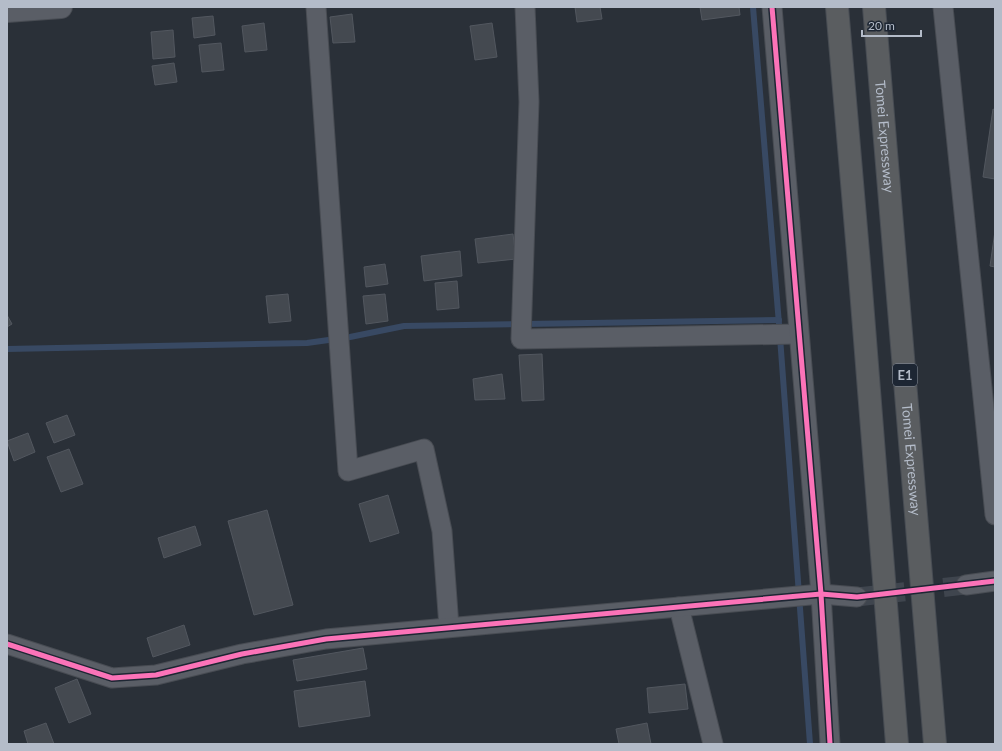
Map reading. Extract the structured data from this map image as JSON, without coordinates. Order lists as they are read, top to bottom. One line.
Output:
{"streets":{"highway":["Tomei Expressway","E1"]},"scale_bar":"20 m"}
